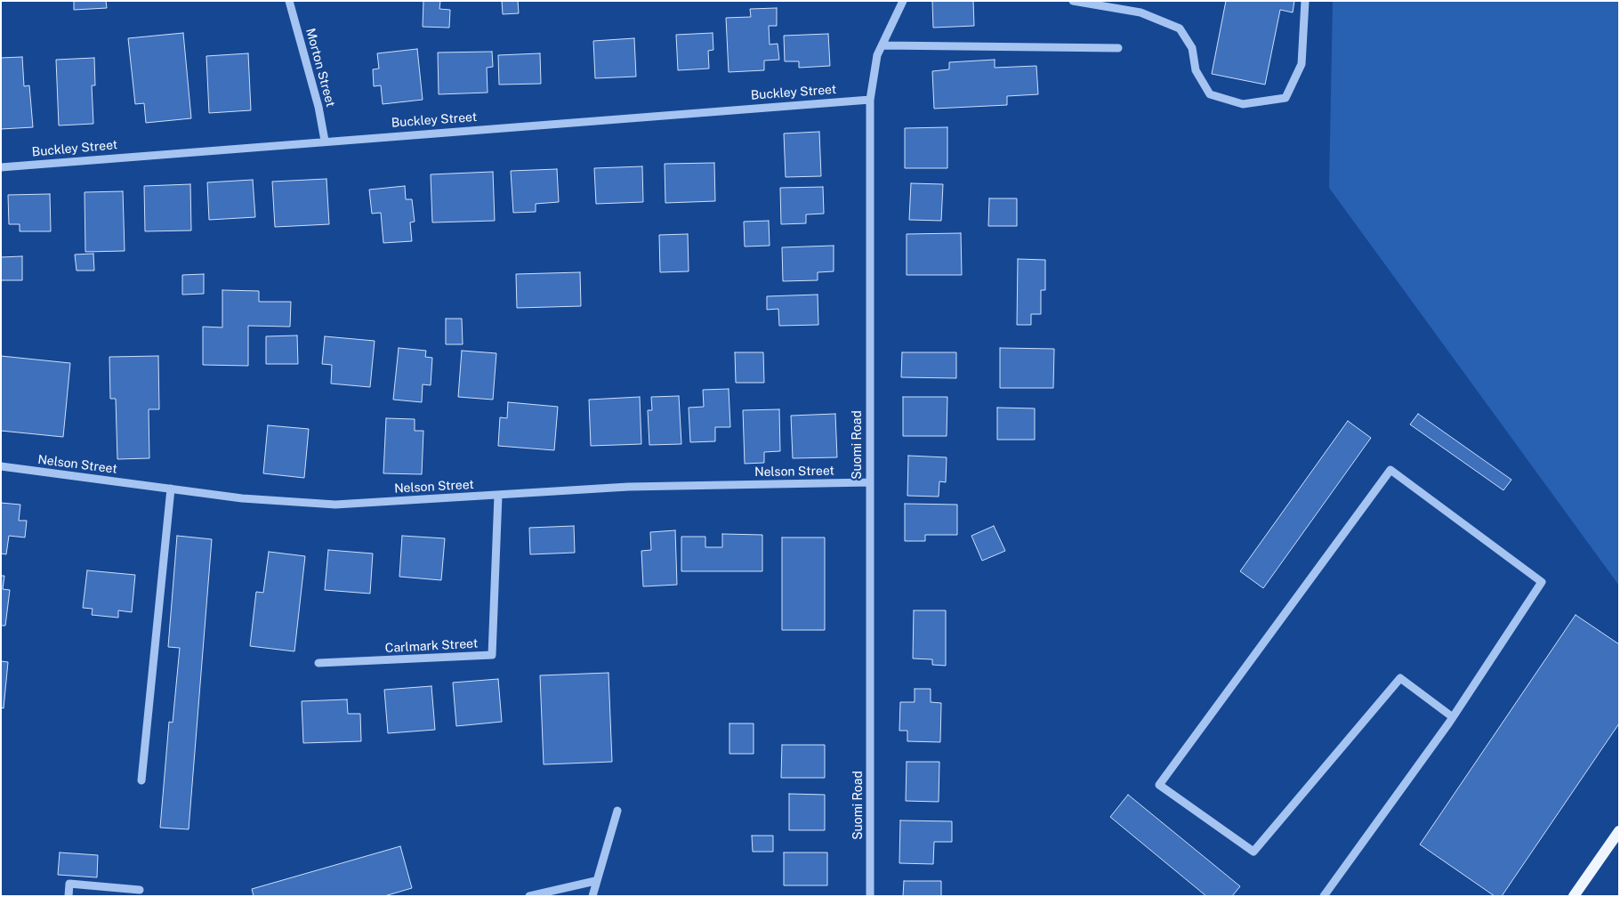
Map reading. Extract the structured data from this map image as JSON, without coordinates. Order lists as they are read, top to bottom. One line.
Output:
{"streets":{"street":["Morton Street","Buckley Street","Suomi Road","Nelson Street","Carlmark Street"]},"crossings":[["Morton Street","Buckley Street"],["Buckley Street","Suomi Road"],["Suomi Road","Nelson Street"],["Nelson Street","Carlmark Street"]]}
